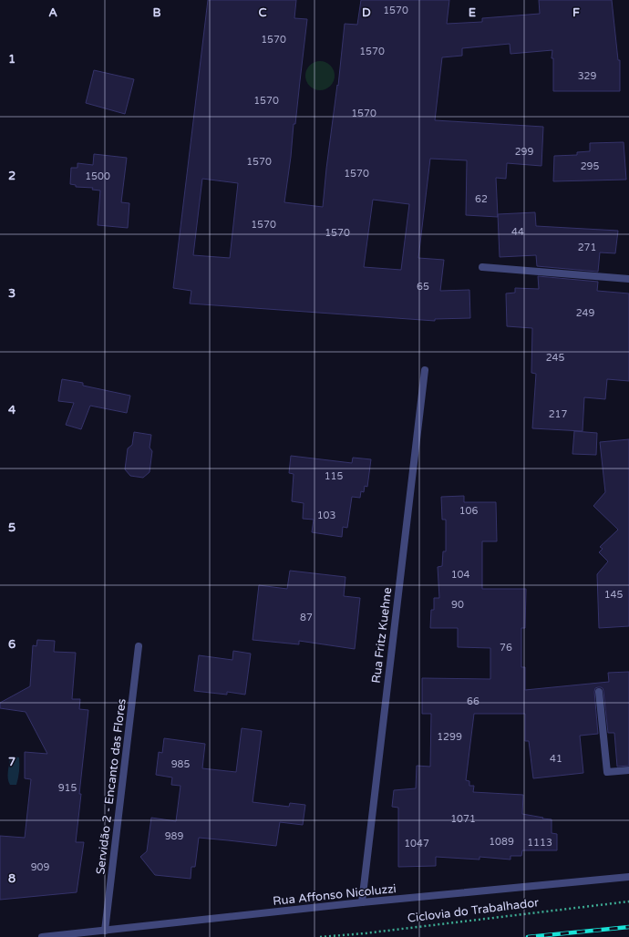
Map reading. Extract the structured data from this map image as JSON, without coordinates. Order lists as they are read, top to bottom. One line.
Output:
{"streets":{"street":["Rua Fritz Kuehne","Servidão 2 - Encanto das Flores","Rua Affonso Nicoluzzi"],"path":["Ciclovia do Trabalhador"]},"crossings":[["Rua Fritz Kuehne","Rua Affonso Nicoluzzi"],["Servidão 2 - Encanto das Flores","Rua Affonso Nicoluzzi"]],"house_numbers":["1570","1570","1570","329","1570","1570","299","1570","295","1570","1500","62","1570","44","1570","271","65","249","245","217","115","106","103","104","145","90","87","76","66","1299","41","985","915","1071","989","1089","1113","1047","909"],"grid":{"columns":["A","B","C","D","E","F"],"rows":["1","2","3","4","5","6","7","8"]}}
